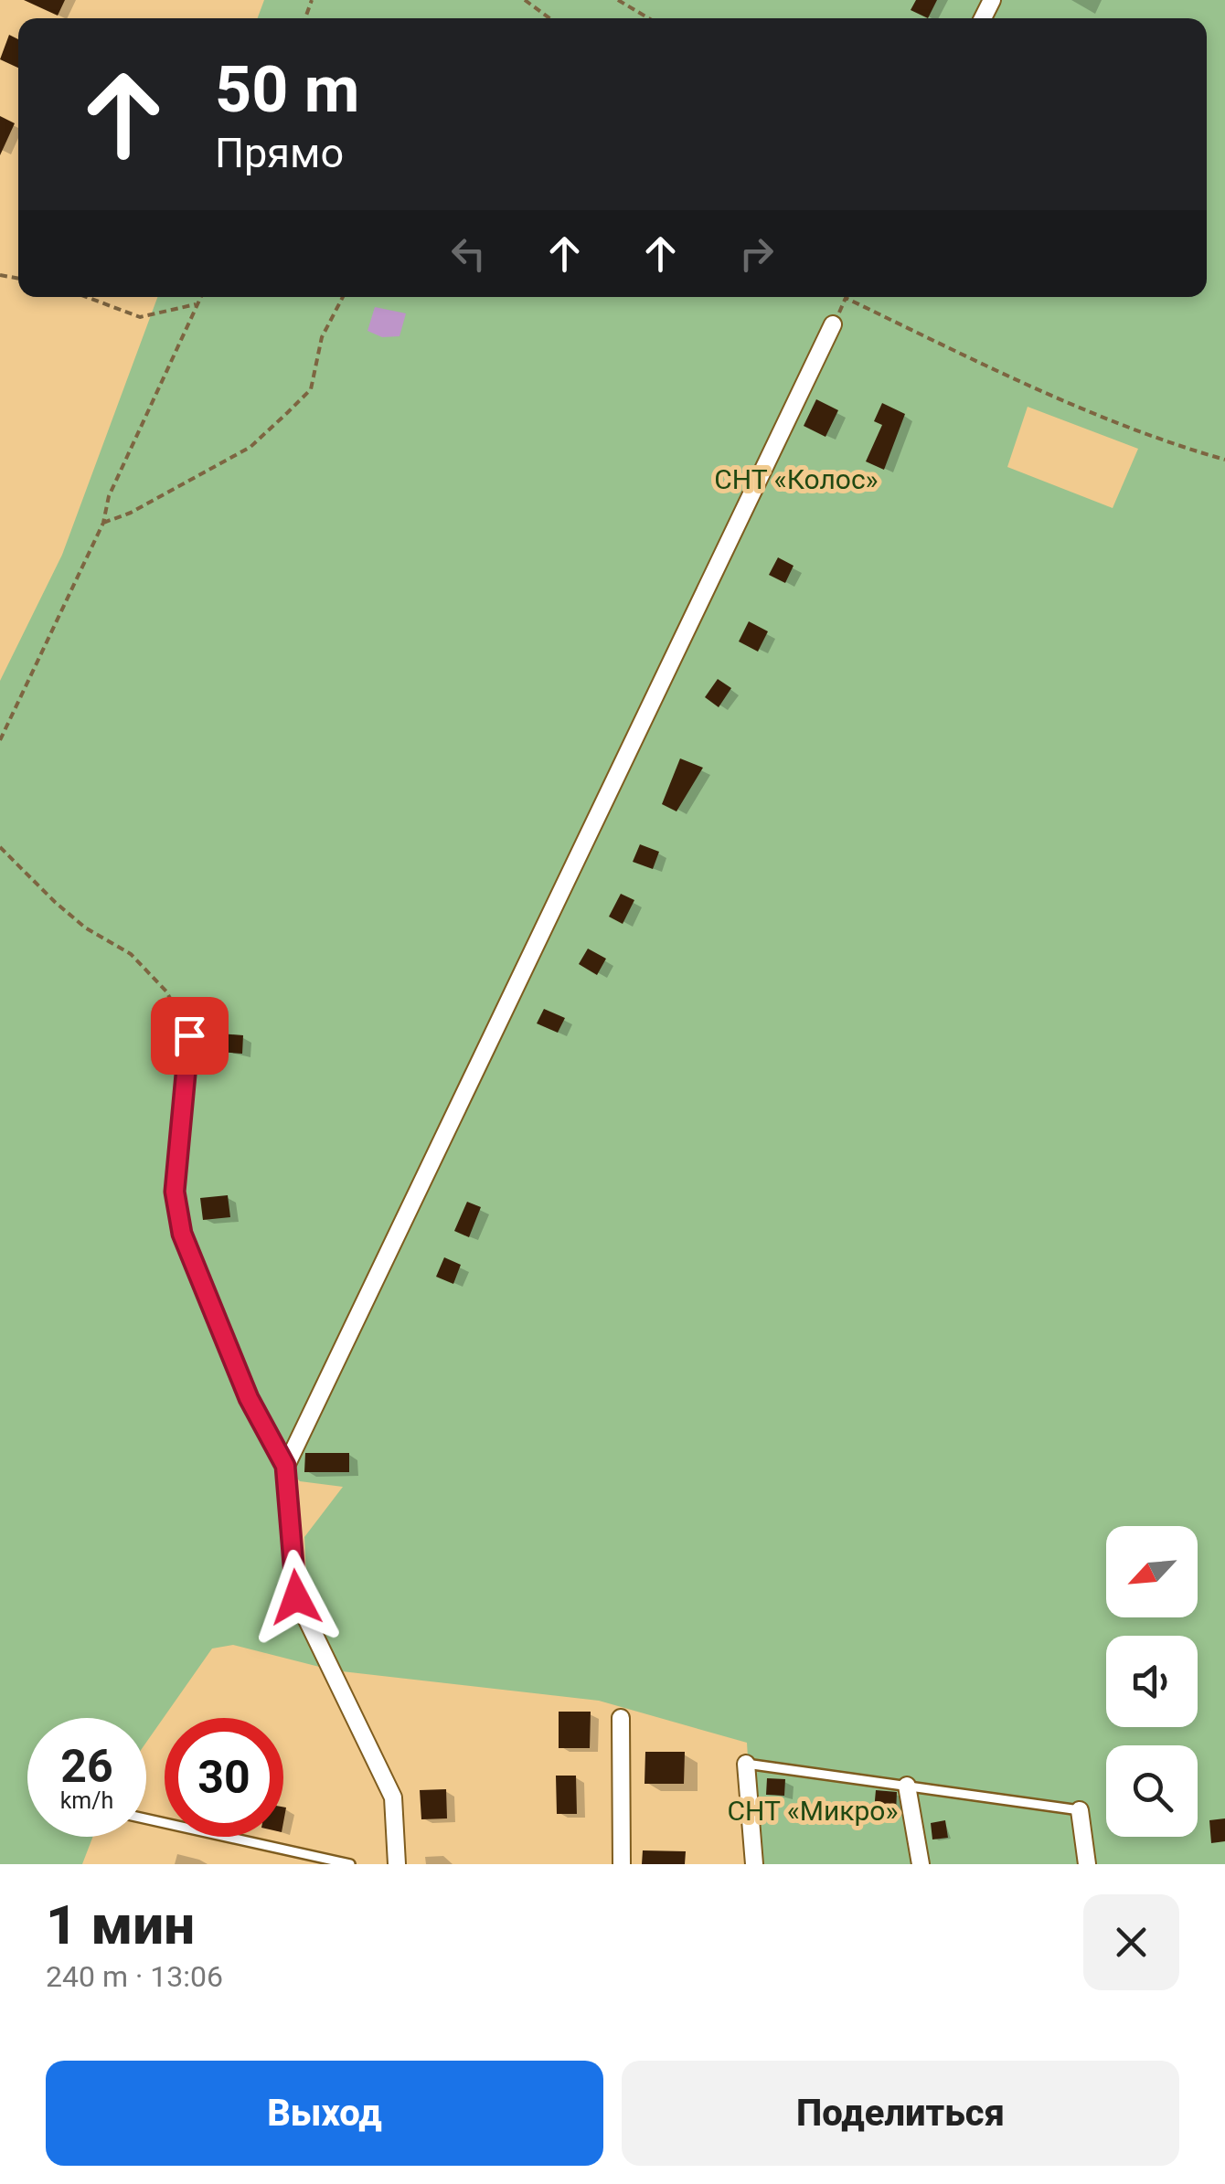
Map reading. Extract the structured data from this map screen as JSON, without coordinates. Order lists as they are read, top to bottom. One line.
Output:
{"parks":["СНТ «Колос»","СНТ «Микро»"],"north":"bottom left","page":{"turn":["50 m","Прямо"],"speed":"26 km/h","limit":"30","heading":["1 мин","240 m · 13:06"],"buttons":["Выход","Поделиться"]}}
